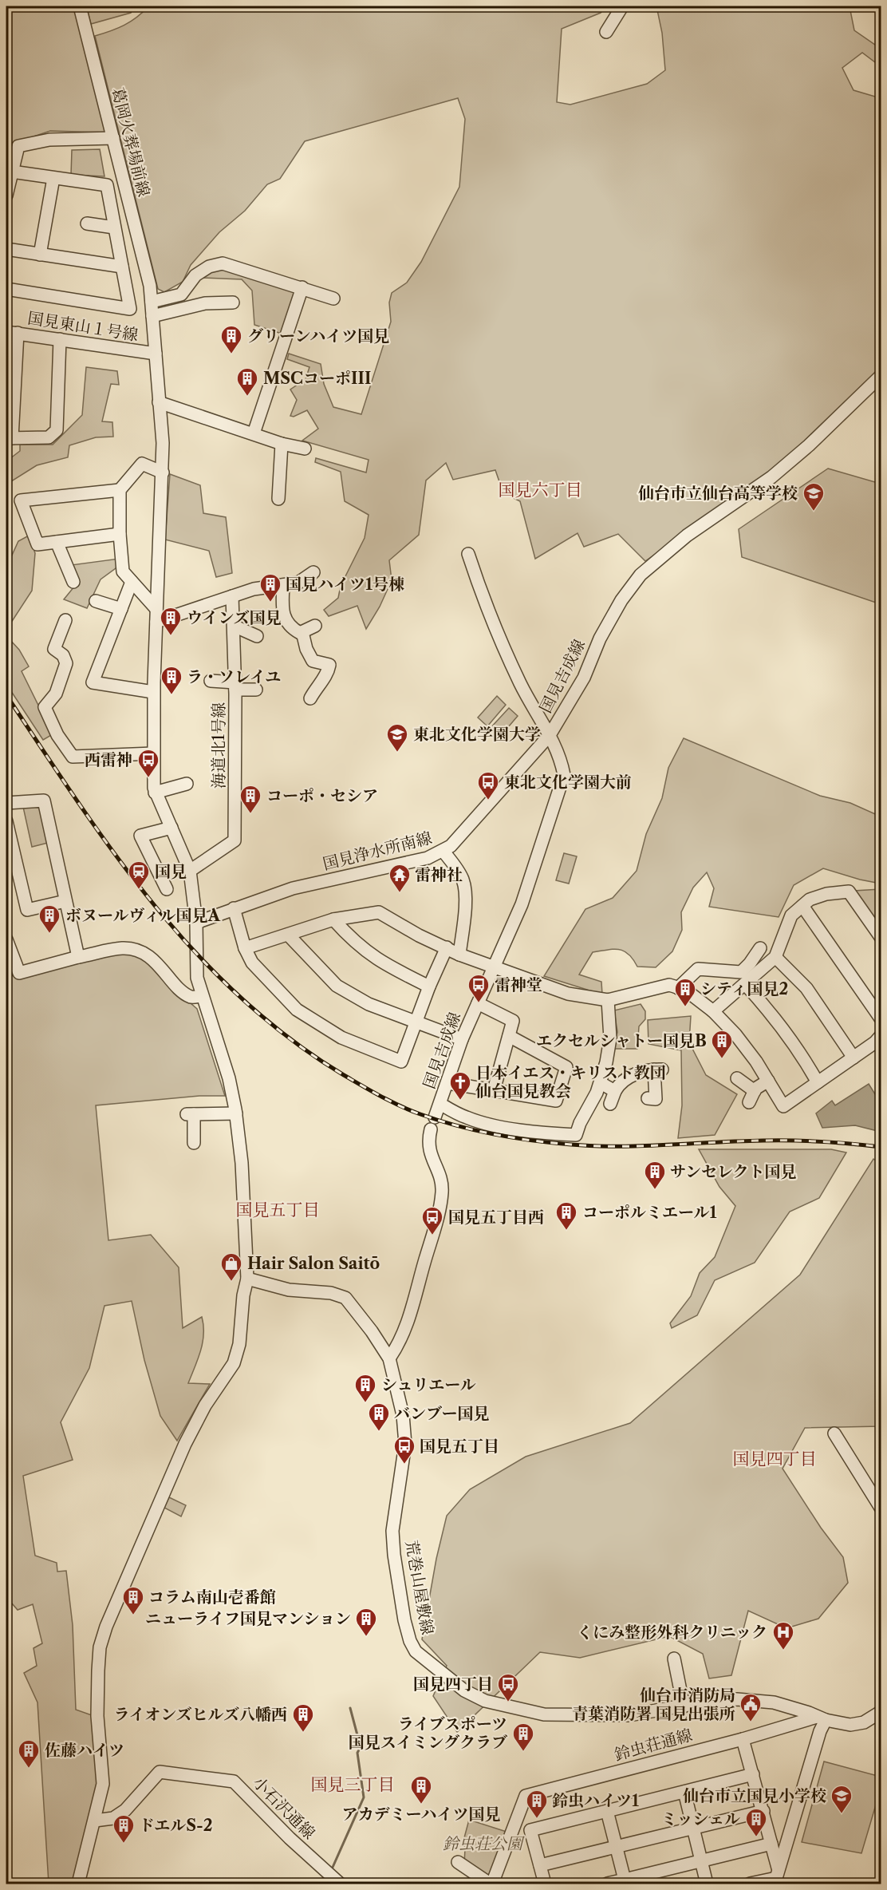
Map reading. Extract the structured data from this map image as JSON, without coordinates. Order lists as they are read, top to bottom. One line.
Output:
{"streets":{"street":["葛岡火葬場前線","国見東山１号線","国見吉成線","海道北1号線","国見浄水所南線","荒巻山屋敷線","鈴虫荘通線","小石沢通線"]},"crossings":[["葛岡火葬場前線","国見東山１号線"],["国見吉成線","国見浄水所南線"],["国見吉成線","荒巻山屋敷線"],["荒巻山屋敷線","鈴虫荘通線"]],"districts":["国見六丁目","国見五丁目","国見四丁目","国見三丁目"],"parks":["鈴虫荘公園"],"places":{"building":["グリーンハイツ国見","MSCコーポIII","国見ハイツ1号棟","ウインズ国見","ラ・ソレイユ","コーポ・セシア","ボヌールヴィル国見A","シティ国見2","エクセルシャトー国見B","サンセレクト国見","コーポルミエール1","シュリエール","バンブー国見","コラム南山壱番館","ニューライフ国見マンション","ライオンズヒルズ八幡西","ライブスポーツ 国見スイミングクラブ","佐藤ハイツ","アカデミーハイツ国見","鈴虫ハイツ1","ミッシェル","ドエルS-2"],"school or university":["仙台市立仙台高等学校","東北文化学園大学","仙台市立国見小学校"],"bus stop":["西雷神","東北文化学園大前","雷神堂","国見五丁目西","国見五丁目","国見四丁目"],"station":["国見"],"temple":["雷神社"],"church":["日本イエス・キリスト教団 仙台国見教会"],"shop":["Hair Salon Saitō"],"hospital":["くにみ整形外科クリニック"],"public building":["仙台市消防局 青葉消防署 国見出張所"]}}
